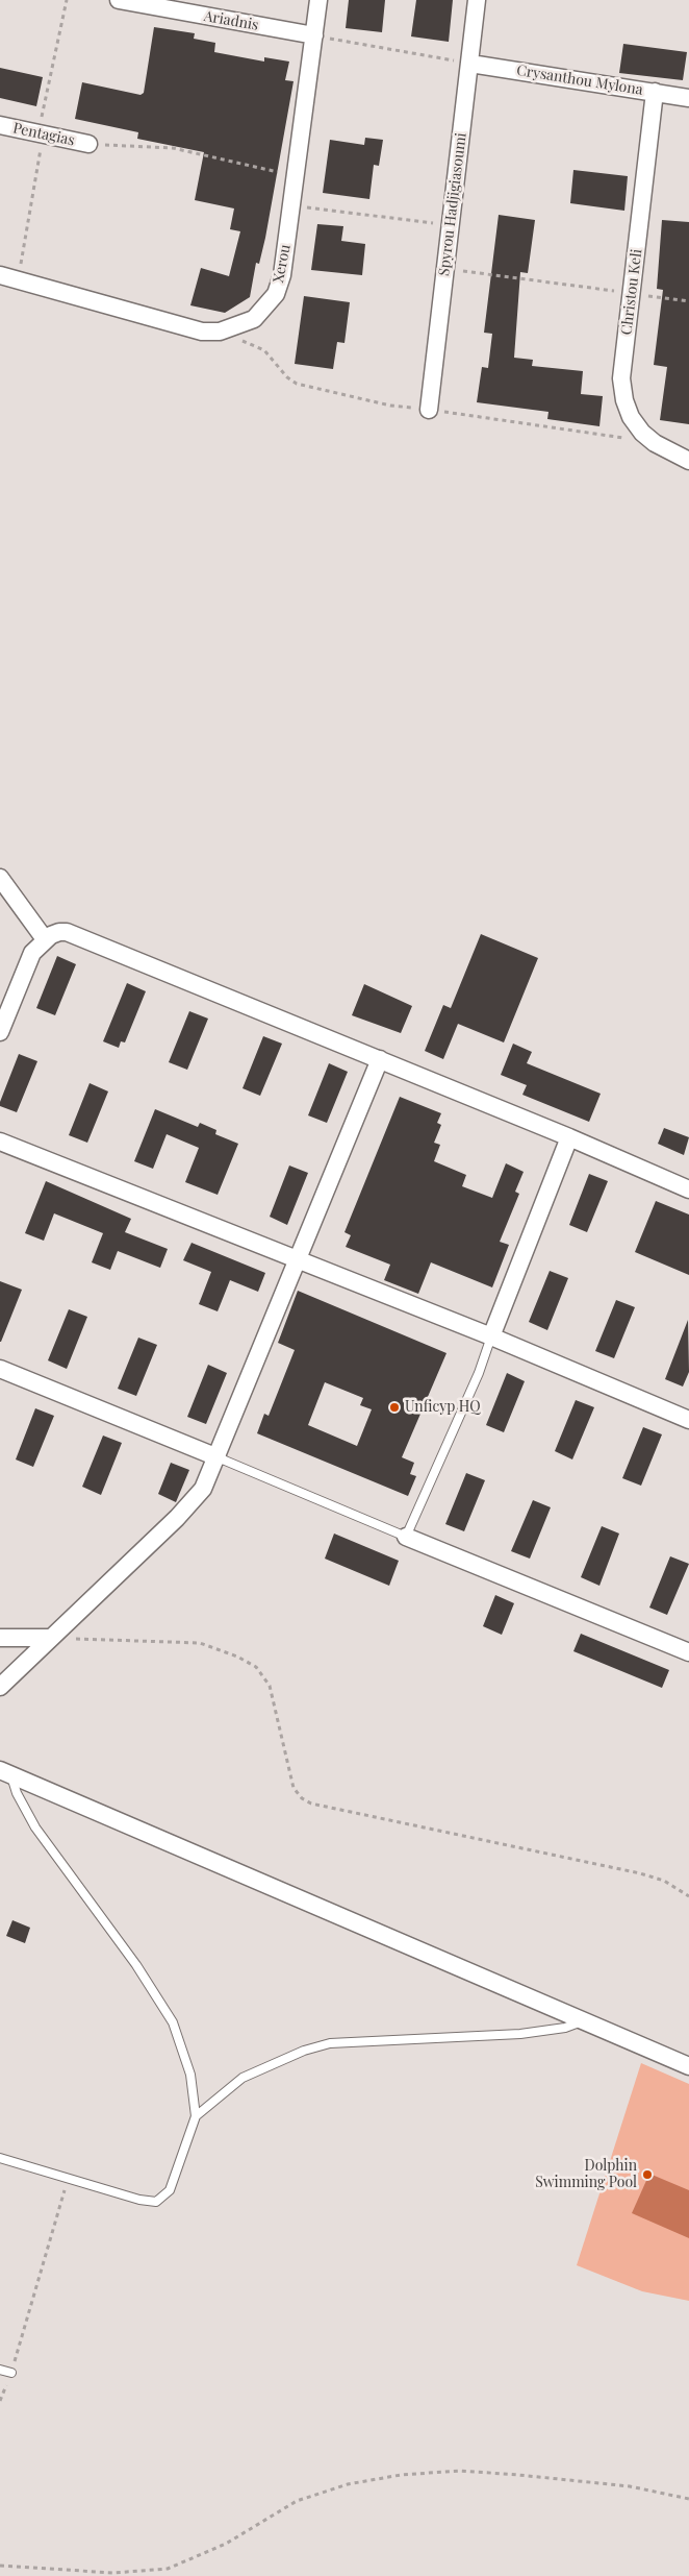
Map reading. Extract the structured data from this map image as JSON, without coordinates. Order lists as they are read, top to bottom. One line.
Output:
{"streets":{"street":["Ariadnis","Crysanthou Mylona","Pentagias","Spyrou Hadjigiasoumi","Xerou","Christou Keli"]},"crossings":[["Ariadnis","Xerou"],["Crysanthou Mylona","Spyrou Hadjigiasoumi"],["Crysanthou Mylona","Christou Keli"]],"places":["Unficyp HQ","Dolphin Swimming Pool"]}
